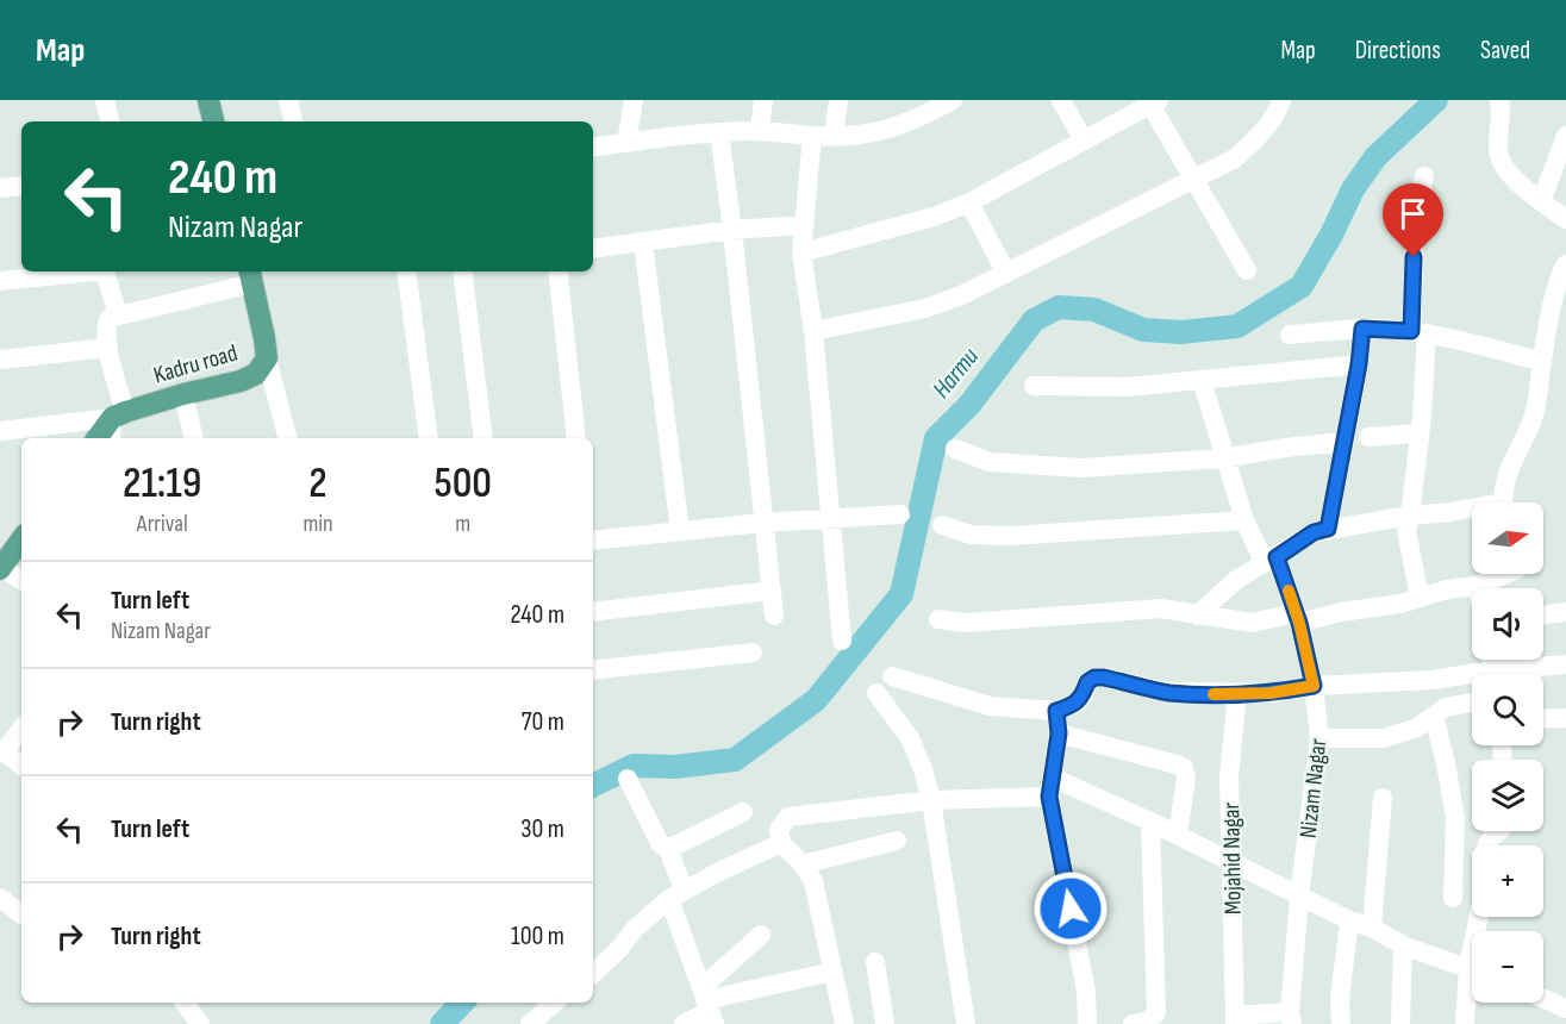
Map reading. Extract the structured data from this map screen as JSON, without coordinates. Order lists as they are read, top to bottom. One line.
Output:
{"streets":{"main road":["Kadru road"],"street":["Nizam Nagar","Mojahid Nagar"]},"water":["Harmu"],"north":"right","page":{"header":"Map","nav":["Map","Directions","Saved"],"turn":["240 m","Nizam Nagar"],"eta":["21:19","Arrival","2","min","500","m"],"map_buttons":["+","−"],"list":[{"name":"Turn left","note":"Nizam Nagar","value":"240 m"},{"name":"Turn right","value":"70 m"},{"name":"Turn left","value":"30 m"},{"name":"Turn right","value":"100 m"}]}}
